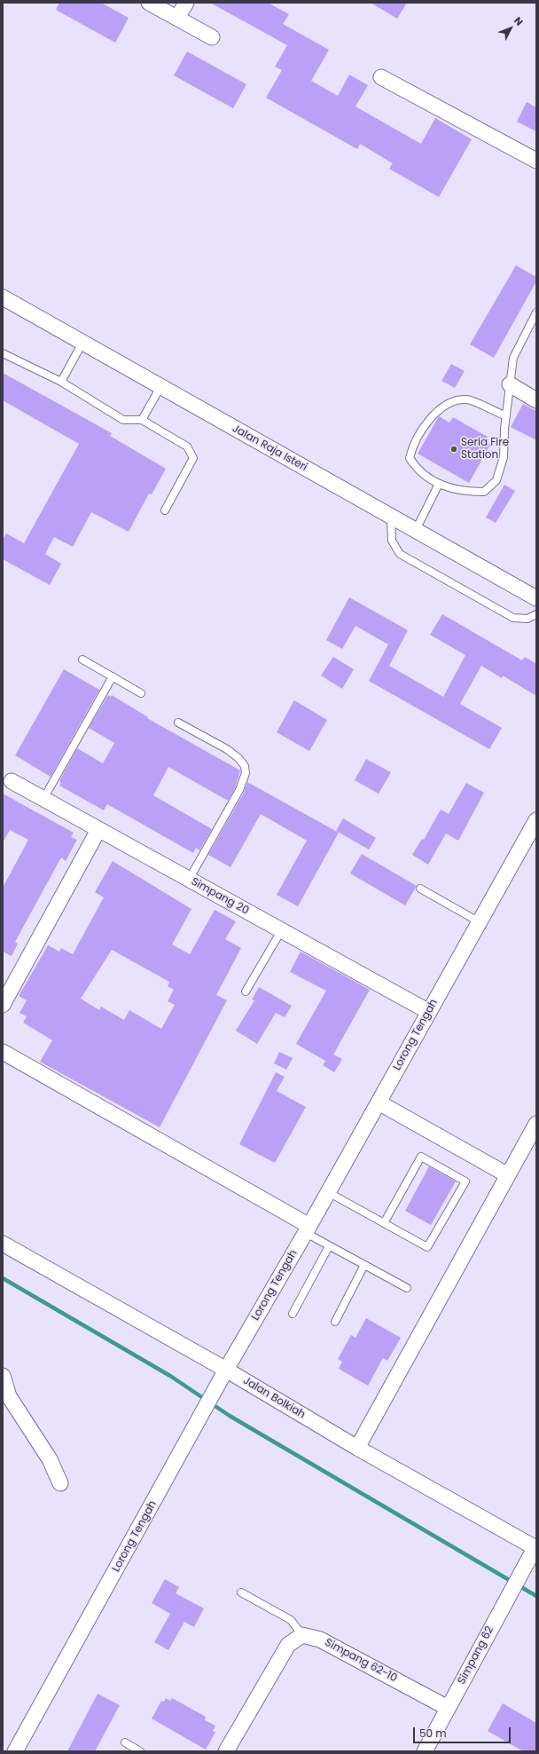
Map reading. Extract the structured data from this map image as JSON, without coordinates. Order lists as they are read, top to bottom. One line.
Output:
{"streets":{"street":["Jalan Raja Isteri","Simpang 20","Lorong Tengah","Jalan Bolkiah","Simpang 62","Simpang 62-10"]},"crossings":[["Simpang 20","Lorong Tengah"],["Lorong Tengah","Jalan Bolkiah"],["Jalan Bolkiah","Simpang 62"],["Simpang 62","Simpang 62-10"]],"places":["Seria Fire Station"],"scale_bar":"50 m","north":"top right"}
